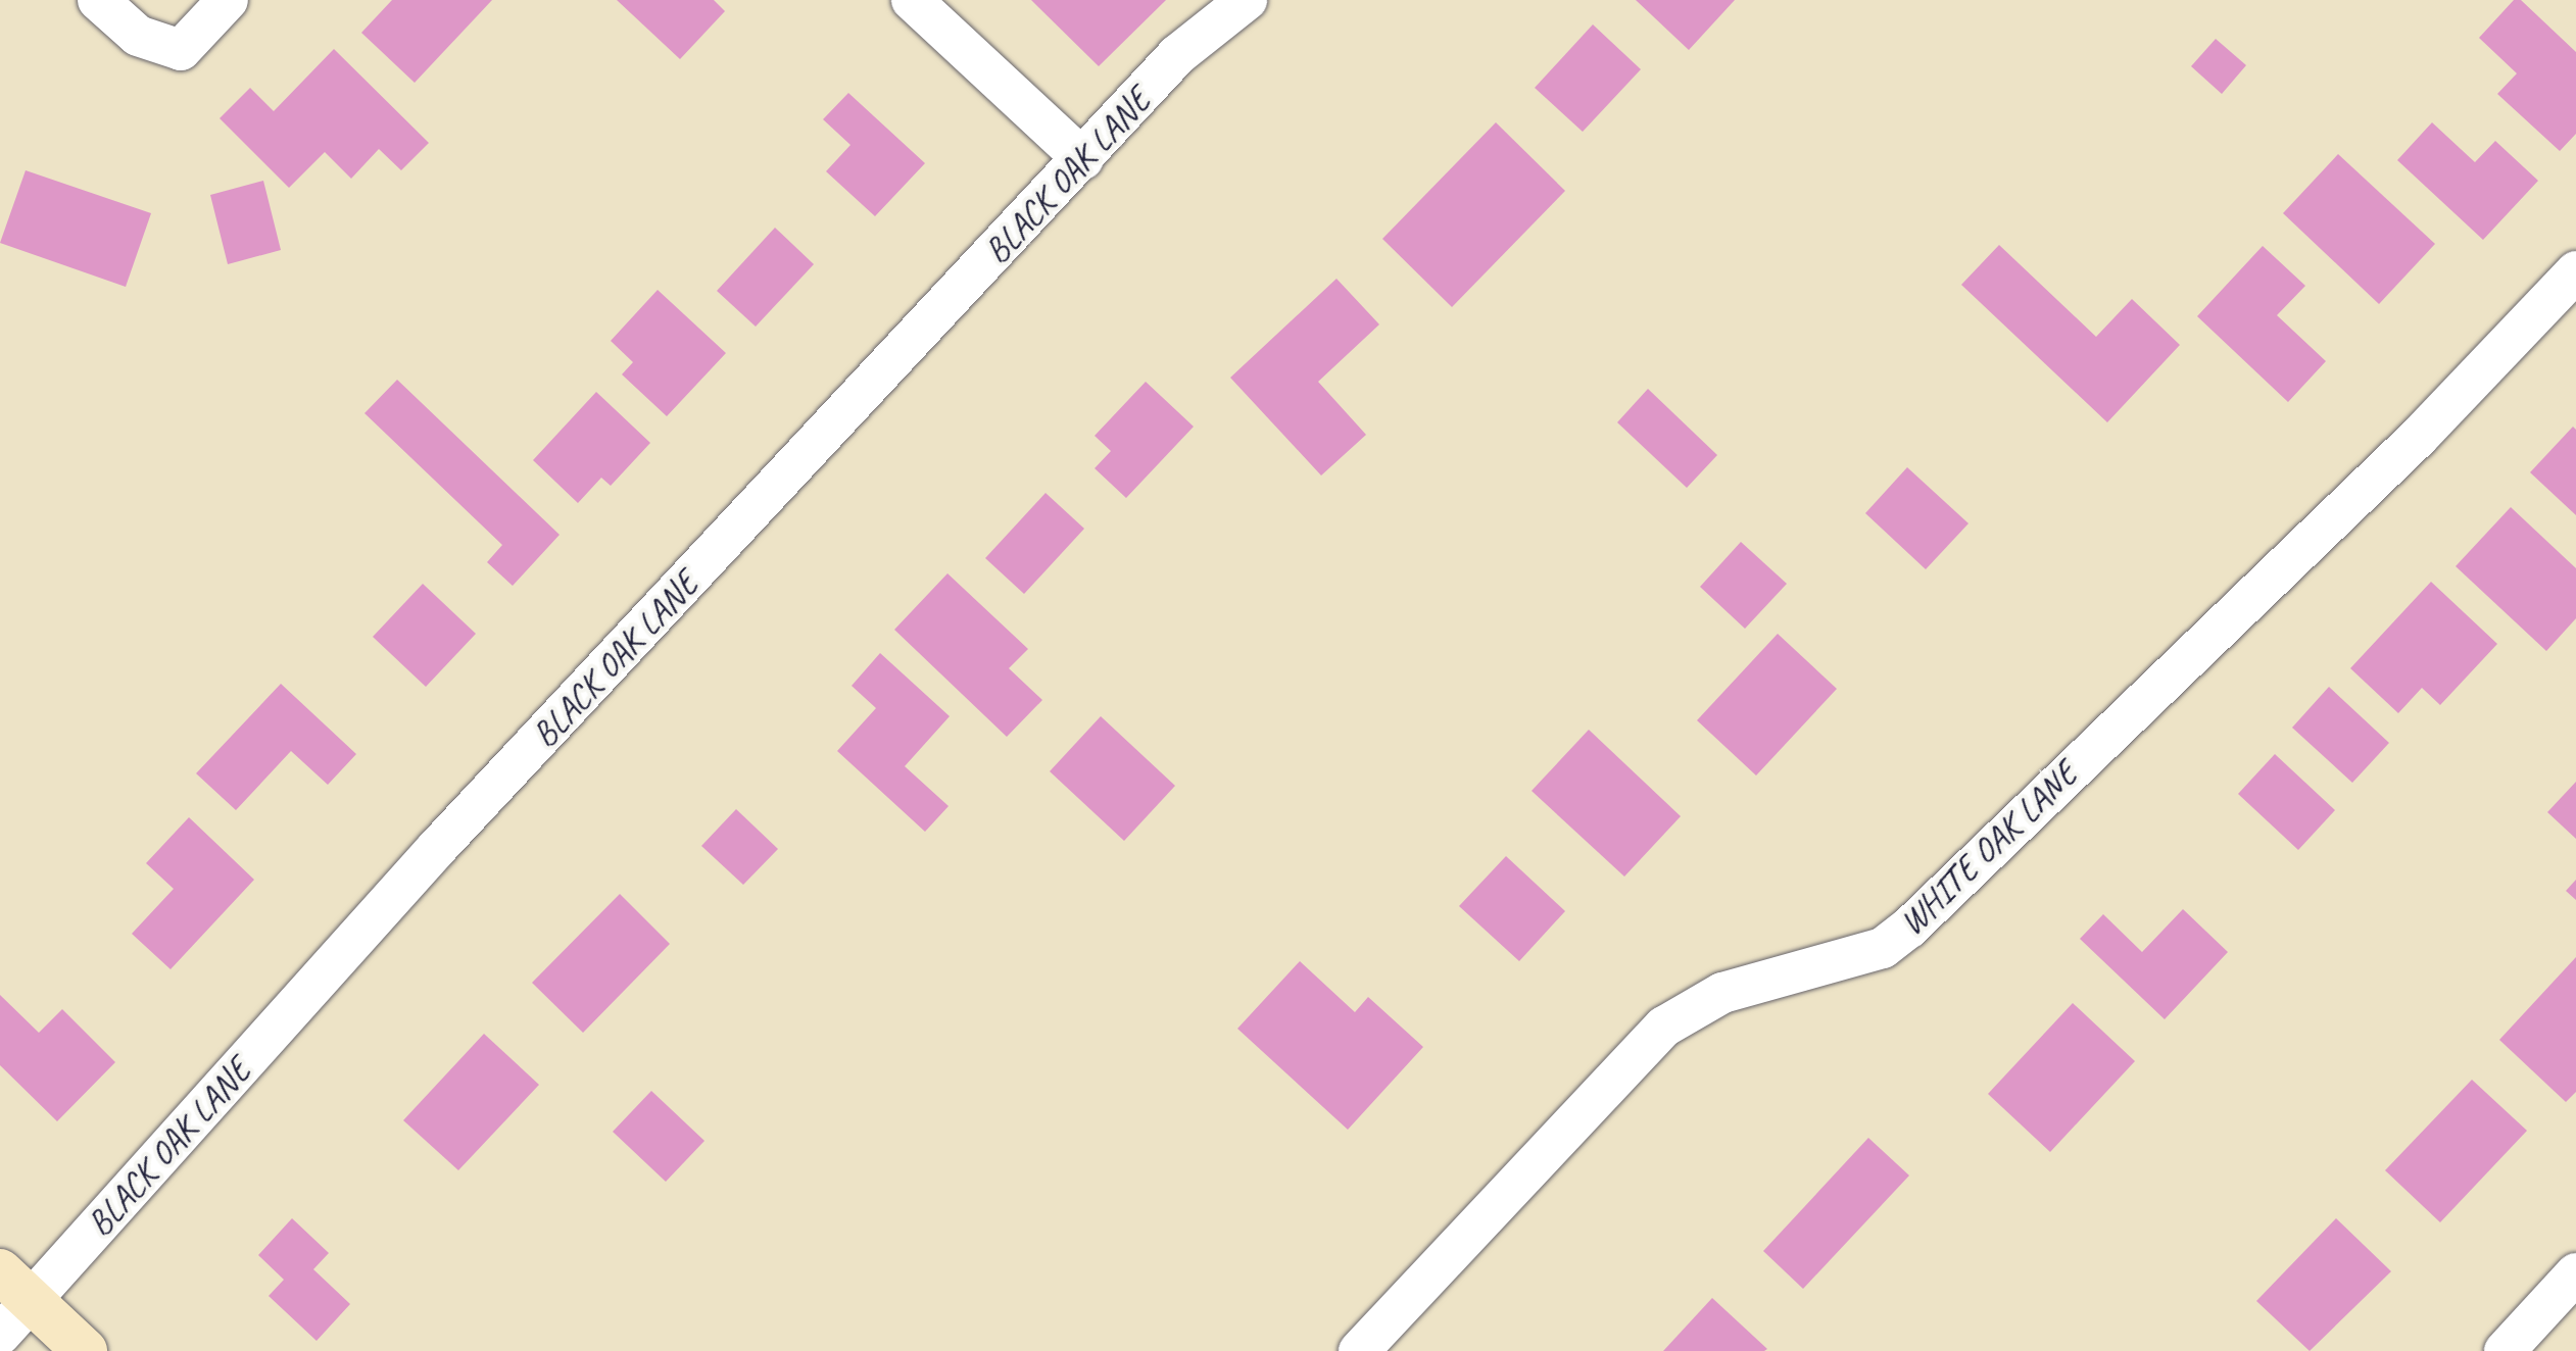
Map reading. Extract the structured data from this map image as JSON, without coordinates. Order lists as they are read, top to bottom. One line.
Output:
{"streets":{"street":["BLACK OAK LANE","WHITE OAK LANE"]}}
